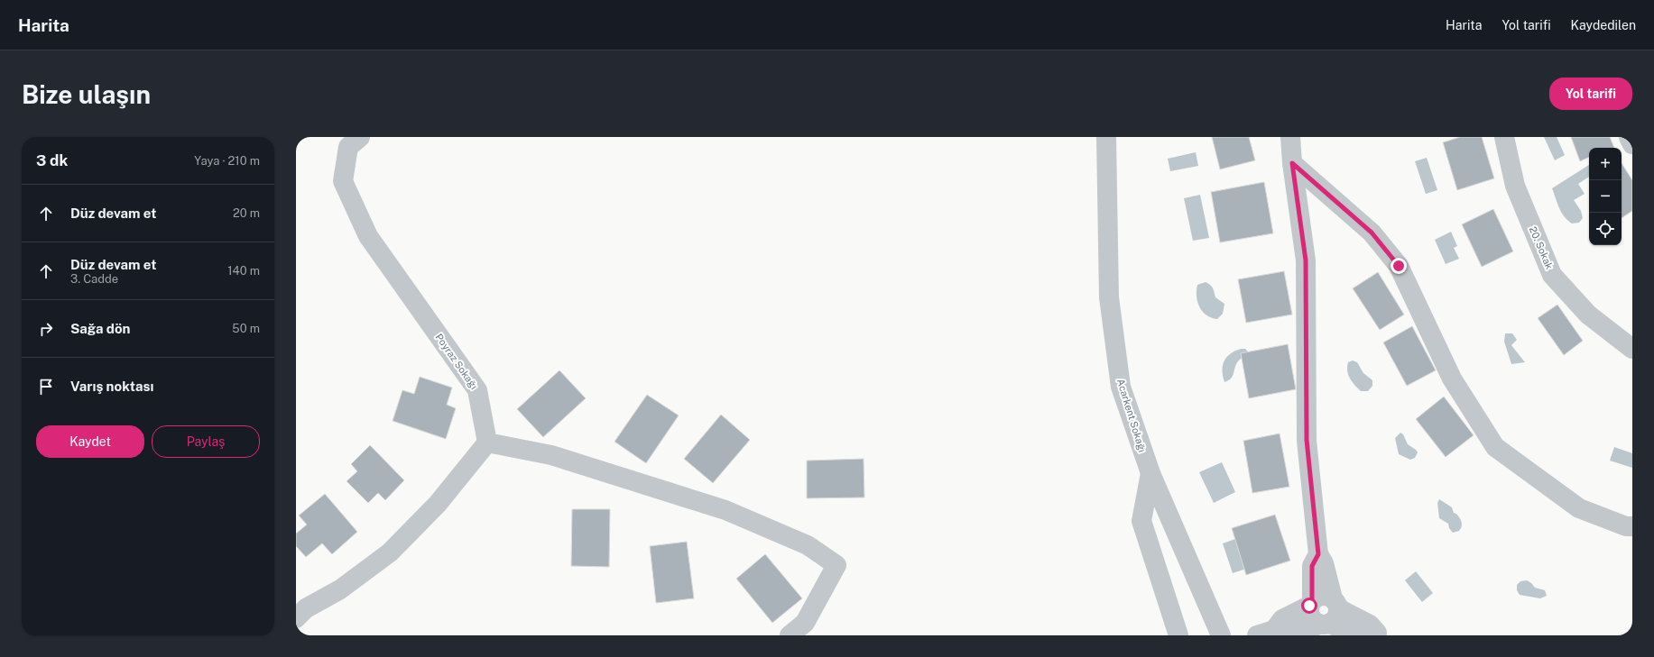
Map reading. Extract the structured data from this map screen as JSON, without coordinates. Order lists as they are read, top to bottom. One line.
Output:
{"streets":{"street":["20. Sokak","Poyraz Sokağı","Acarkent Sokağı"]},"page":{"header":"Harita","nav":["Harita","Yol tarifi","Kaydedilen"],"buttons":["Yol tarifi",["Kaydet","Paylaş"]],"title":"Bize ulaşın","heading":["3 dk","Yaya · 210 m"],"map_buttons":["+","−"],"list":[["Düz devam et","20 m"],["Düz devam et","3. Cadde","140 m"],["Sağa dön","50 m"],"Varış noktası"]}}
